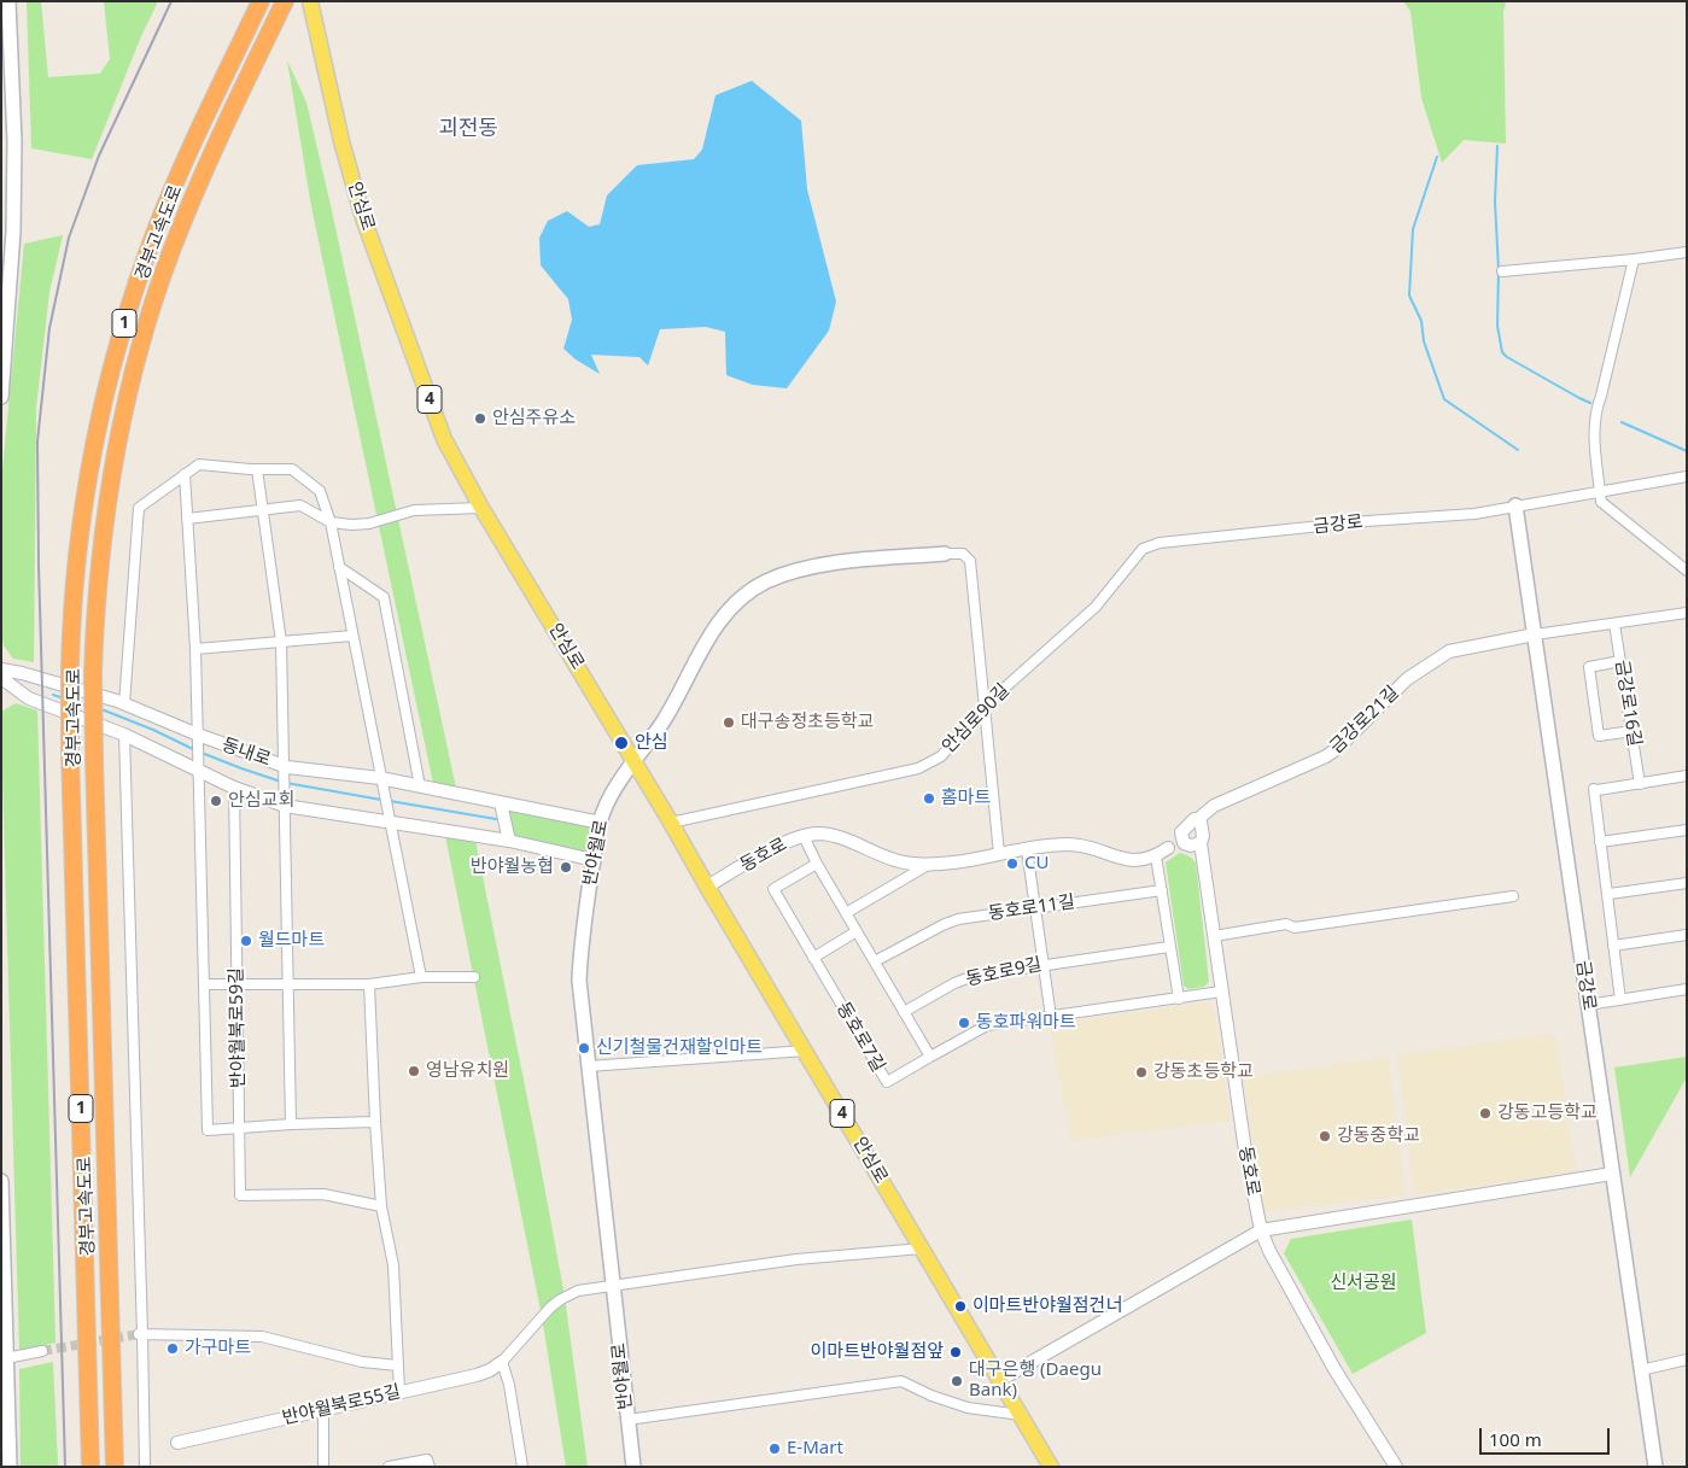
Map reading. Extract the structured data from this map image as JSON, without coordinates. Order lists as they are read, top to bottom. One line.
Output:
{"streets":{"highway":["경부고속도로","1"],"main road":["안심로","4","금강로","반야월로"],"street":["금강로16길","안심로90길","금강로21길","동내로","동호로","동호로11길","동호로9길","반야월북로59길","동호로7길","반야월북로55길"]},"crossings":[["안심로","안심로90길"],["안심로","반야월로"],["안심로","동호로"],["금강로","안심로90길"],["금강로","금강로21길"],["금강로21길","동호로"],["동내로","반야월로"],["동호로","동호로7길"]],"districts":["괴전동"],"parks":["신서공원"],"places":["안심주유소","대구송정초등학교","안심","홈마트","안심교회","CU","반야월농협","월드마트","동호파워마트","신기철물건재할인마트","영남유치원","강동초등학교","강동고등학교","강동중학교","이마트반야월점건너","가구마트","이마트반야월점앞","대구은행 (Daegu Bank)","E-Mart"],"scale_bar":"100 m"}
